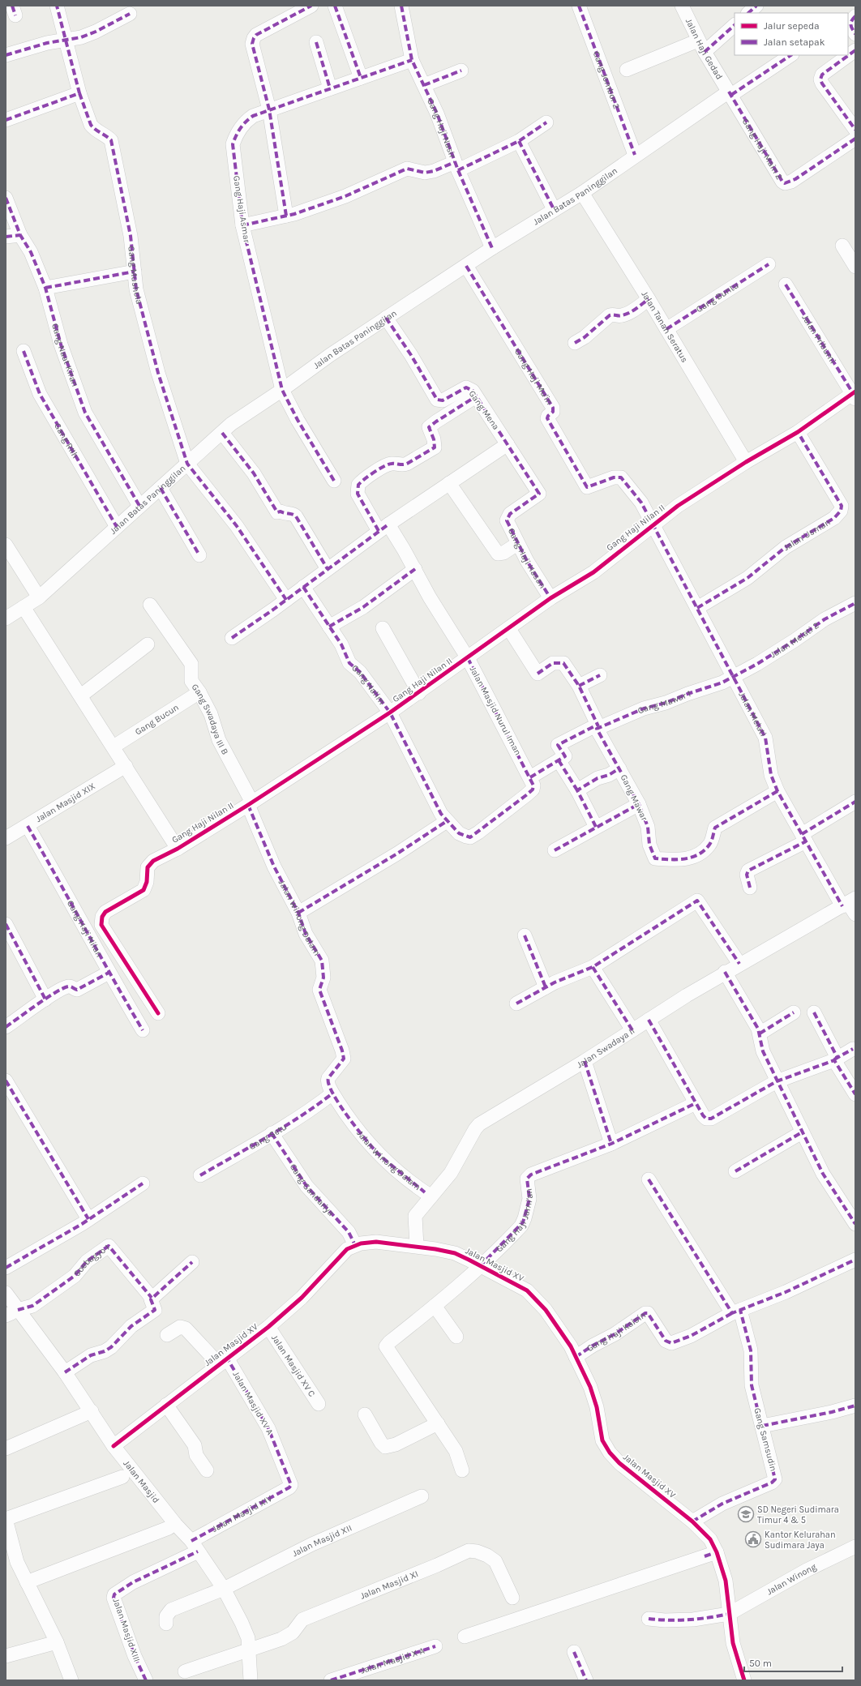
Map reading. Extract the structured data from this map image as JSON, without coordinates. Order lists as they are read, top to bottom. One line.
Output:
{"streets":{"street":["Jalan Haji Gedad","Gang Jombor 2","Gang Haji Nasir","Gang Haji Main 2","Jalan Batas Paninggilan","Gang Haji Asmar","Gang Mushola","Gang Buntu","Jalan Tanah Seratus","Jalan Pribumi","Gang Naat Kiran","Gang Haji Mu'in","Gang Mena","Gang RIIh","Gang Haji Nilan II","Jalan Usman","Gang Haji Hasan","Jalan Melati 2","Gang Nalim","Gang Mawar 1","Jalan Masjid Nurul Iman","Jalan Melati","Gang Bucun","Gang Swadaya III B","Gang Mawar","Jalan Masjid XIX","Jalan Winong Dalam","Gang Haji Nilan","Jalan Swadaya II","Gang Setu","Gang Gandariya","Gang Haji Jami'an","Soebagyo I","Jalan Masjid XV","Gang Haji Kaisin","Jalan Masjid XV C","Jalan Masjid XV A","Gang Samsudin","Jalan Masjid","Jalan Masjid XIV","Jalan Masjid XII","Jalan Winong","Jalan Masjid XI","Jalan Masjid XIII","Jalan Masjid X A"]},"crossings":[["Jalan Haji Gedad","Gang Haji Main 2"],["Jalan Haji Gedad","Jalan Batas Paninggilan"],["Gang Jombor 2","Jalan Batas Paninggilan"],["Gang Haji Nasir","Jalan Batas Paninggilan"],["Gang Haji Nasir","Gang Haji Asmar"],["Gang Haji Main 2","Jalan Batas Paninggilan"],["Jalan Batas Paninggilan","Gang Haji Asmar"],["Jalan Batas Paninggilan","Gang Mushola"],["Jalan Batas Paninggilan","Jalan Tanah Seratus"],["Jalan Batas Paninggilan","Gang Naat Kiran"],["Jalan Batas Paninggilan","Gang Haji Mu'in"],["Jalan Batas Paninggilan","Gang Mena"],["Jalan Batas Paninggilan","Gang RIIh"],["Gang Buntu","Jalan Tanah Seratus"],["Jalan Tanah Seratus","Gang Haji Nilan II"],["Jalan Pribumi","Gang Haji Nilan II"],["Gang Haji Mu'in","Gang Haji Nilan II"],["Gang Haji Mu'in","Jalan Melati"],["Gang Mena","Gang Haji Hasan"],["Gang Mena","Jalan Masjid Nurul Iman"],["Gang Haji Nilan II","Jalan Usman"],["Gang Haji Nilan II","Gang Haji Hasan"],["Gang Haji Nilan II","Gang Nalim"],["Gang Haji Nilan II","Jalan Masjid Nurul Iman"],["Gang Haji Nilan II","Jalan Melati"],["Gang Haji Nilan II","Gang Swadaya III B"],["Gang Haji Nilan II","Gang Mawar"],["Gang Haji Nilan II","Jalan Winong Dalam"],["Jalan Usman","Jalan Melati"],["Jalan Melati 2","Gang Mawar 1"],["Jalan Melati 2","Jalan Melati"],["Gang Nalim","Jalan Masjid Nurul Iman"],["Gang Mawar 1","Jalan Melati"],["Gang Mawar 1","Gang Mawar"],["Jalan Melati","Gang Mawar"],["Jalan Melati","Jalan Swadaya II"],["Gang Bucun","Gang Swadaya III B"],["Gang Swadaya III B","Jalan Winong Dalam"],["Jalan Masjid XIX","Gang Haji Nilan"],["Jalan Winong Dalam","Jalan Swadaya II"],["Jalan Winong Dalam","Gang Setu"],["Jalan Swadaya II","Jalan Masjid XV"],["Gang Setu","Gang Gandariya"],["Gang Gandariya","Jalan Masjid XV"],["Gang Haji Jami'an","Jalan Masjid XV"],["Soebagyo I","Jalan Masjid"],["Jalan Masjid XV","Gang Haji Kaisin"],["Jalan Masjid XV","Jalan Masjid XV C"],["Jalan Masjid XV","Jalan Masjid XV A"],["Jalan Masjid XV","Gang Samsudin"],["Jalan Masjid XV","Jalan Masjid"],["Jalan Masjid XV","Jalan Winong"],["Gang Haji Kaisin","Gang Samsudin"],["Jalan Masjid XV A","Jalan Masjid XIV"],["Jalan Masjid","Jalan Masjid XIV"],["Jalan Masjid","Jalan Masjid XII"],["Jalan Masjid","Jalan Masjid XI"],["Jalan Masjid","Jalan Masjid XIII"],["Jalan Masjid XIV","Jalan Masjid XIII"]],"places":{"school or university":["SD Negeri Sudimara Timur 4 & 5"],"public building":["Kantor Kelurahan Sudimara Jaya"]},"legend":["Jalur sepeda","Jalan setapak"],"scale_bar":"50 m"}
